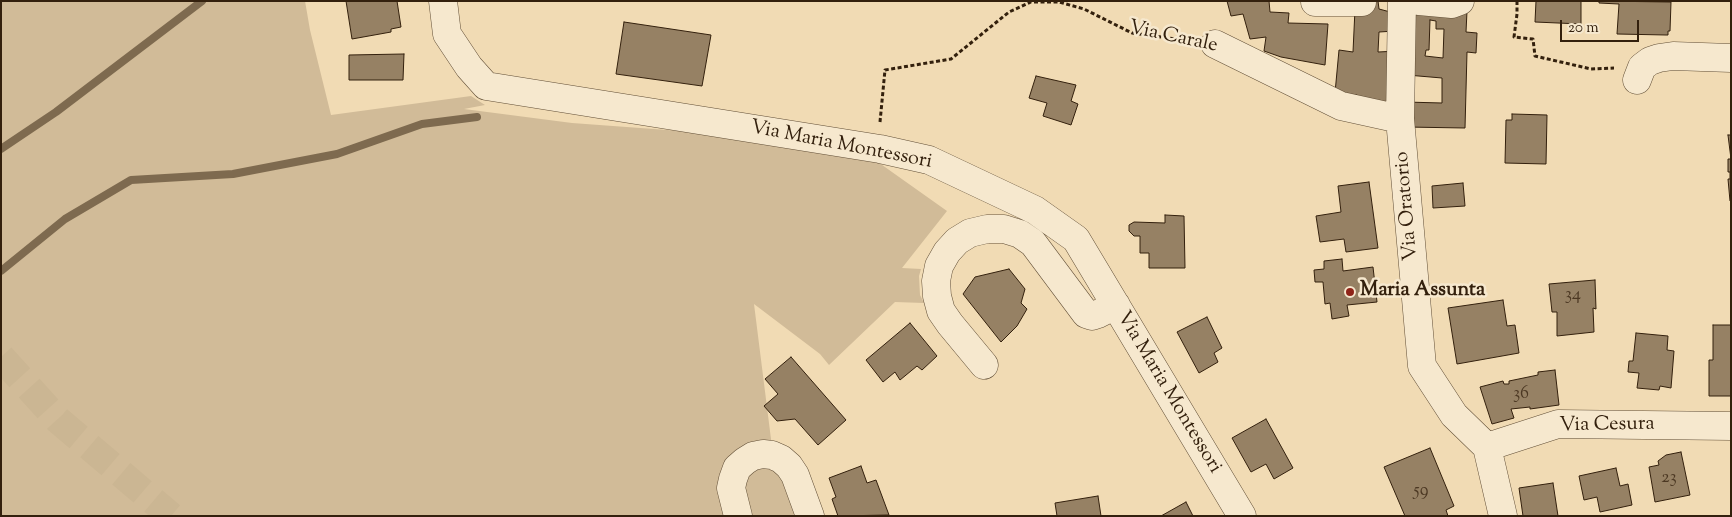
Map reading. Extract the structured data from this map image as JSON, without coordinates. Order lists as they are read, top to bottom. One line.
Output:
{"streets":{"street":["Via Carale","Via Maria Montessori","Via Oratorio","Via Cesura"]},"crossings":[["Via Carale","Via Maria Montessori"],["Via Carale","Via Oratorio"],["Via Oratorio","Via Cesura"]],"places":["Maria Assunta"],"house_numbers":["34","36","23","59"],"scale_bar":"20 m"}
